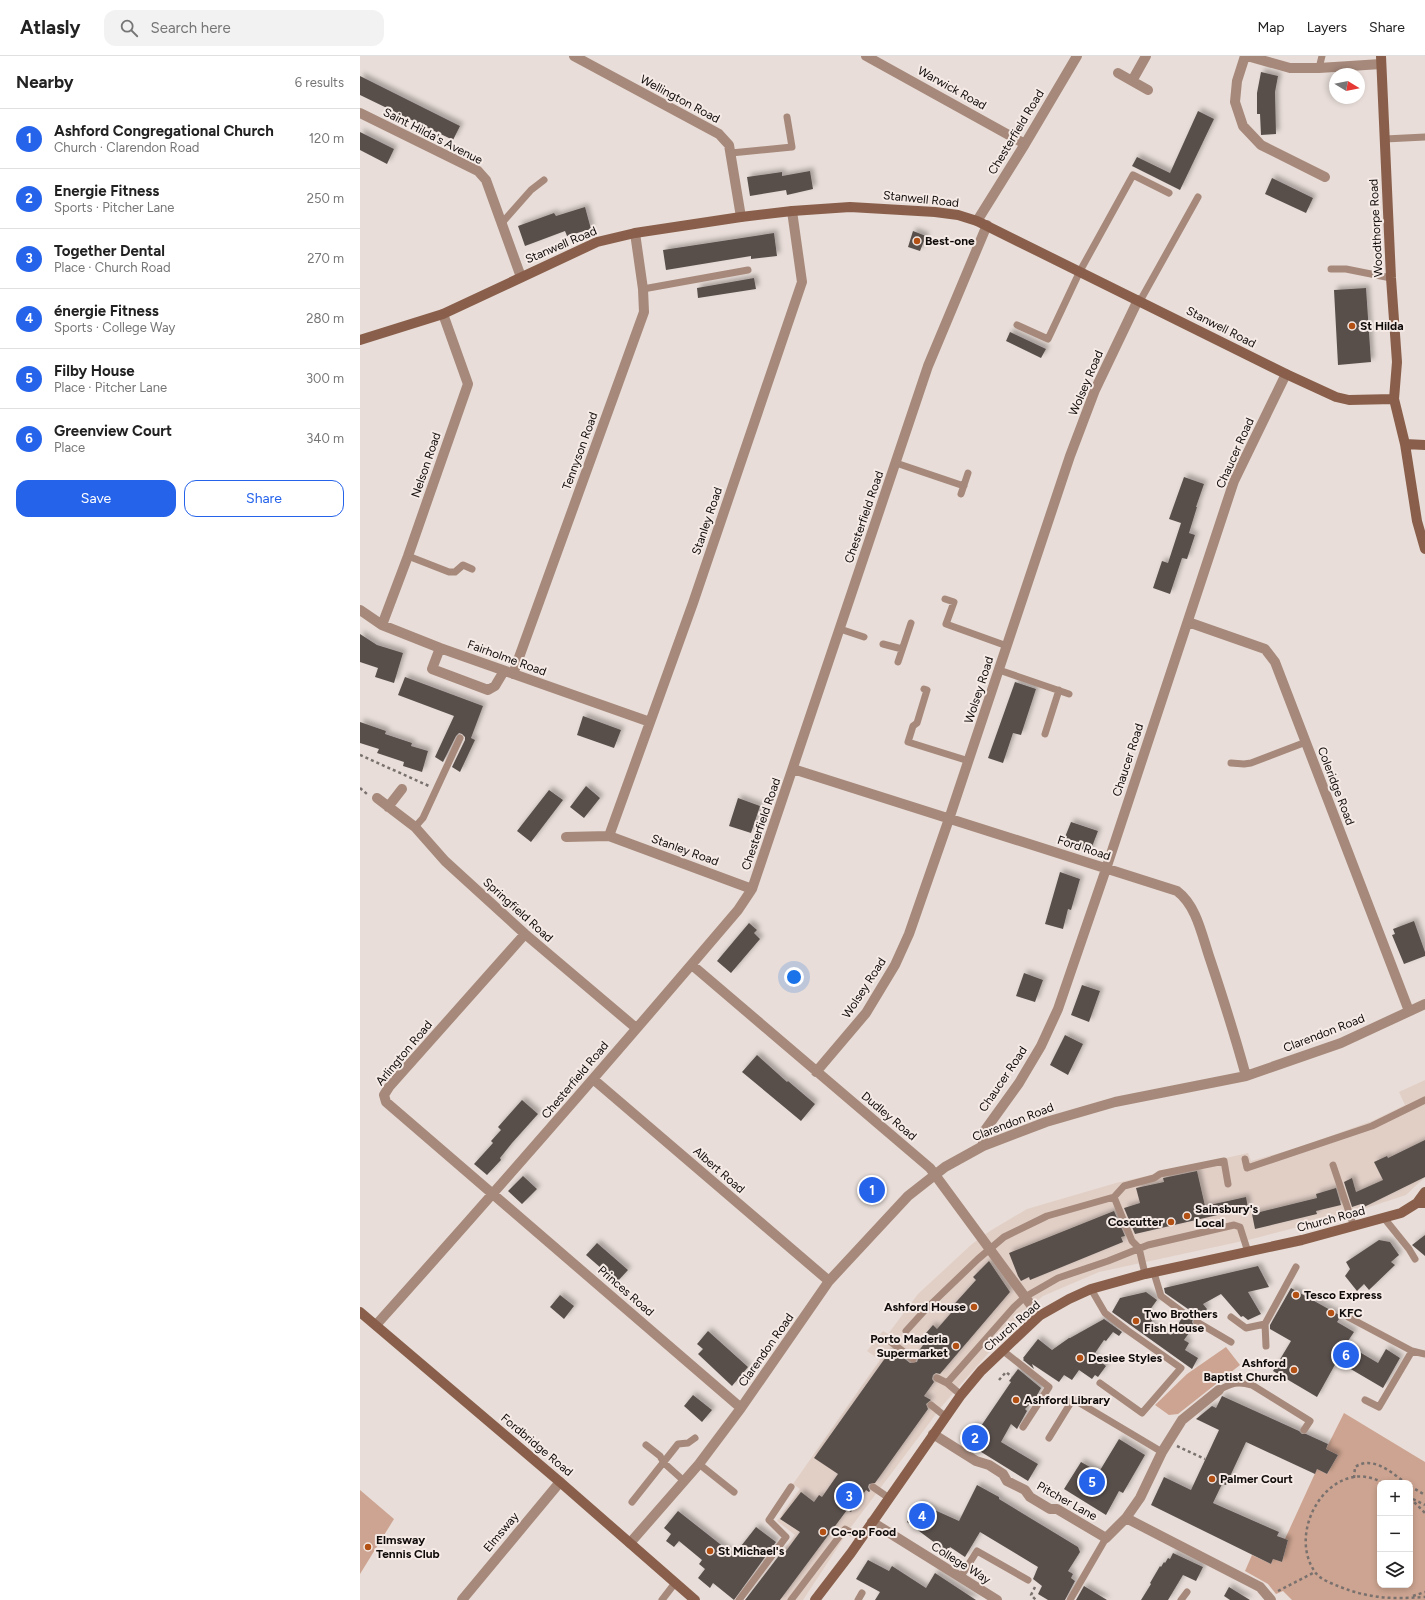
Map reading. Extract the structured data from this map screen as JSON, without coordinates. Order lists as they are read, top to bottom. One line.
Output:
{"streets":{"street":["Warwick Road","Wellington Road","Chesterfield Road","Saint Hilda's Avenue","Stanwell Road","Woodthorpe Road","Wolsey Road","Tennyson Road","Chaucer Road","Nelson Road","Stanley Road","Fairholme Road","Coleridge Road","Ford Road","Springfield Road","Clarendon Road","Arlington Road","Dudley Road","Albert Road","Church Road","Princes Road","Fordbridge Road","Pitcher Lane","Elmsway","College Way"]},"crossings":[["Warwick Road","Chesterfield Road"],["Wellington Road","Stanwell Road"],["Chesterfield Road","Stanwell Road"],["Chesterfield Road","Stanley Road"],["Chesterfield Road","Ford Road"],["Chesterfield Road","Springfield Road"],["Chesterfield Road","Arlington Road"],["Chesterfield Road","Dudley Road"],["Chesterfield Road","Albert Road"],["Chesterfield Road","Princes Road"],["Chesterfield Road","Fordbridge Road"],["Saint Hilda's Avenue","Stanwell Road"],["Stanwell Road","Woodthorpe Road"],["Stanwell Road","Wolsey Road"],["Stanwell Road","Tennyson Road"],["Stanwell Road","Chaucer Road"],["Stanwell Road","Nelson Road"],["Stanwell Road","Stanley Road"],["Wolsey Road","Ford Road"],["Wolsey Road","Dudley Road"],["Tennyson Road","Fairholme Road"],["Chaucer Road","Coleridge Road"],["Chaucer Road","Ford Road"],["Chaucer Road","Clarendon Road"],["Nelson Road","Fairholme Road"],["Stanley Road","Fairholme Road"],["Coleridge Road","Clarendon Road"],["Ford Road","Clarendon Road"],["Springfield Road","Arlington Road"],["Clarendon Road","Dudley Road"],["Clarendon Road","Albert Road"],["Clarendon Road","Princes Road"],["Clarendon Road","Fordbridge Road"],["Arlington Road","Princes Road"],["Dudley Road","Church Road"],["Church Road","Pitcher Lane"],["Church Road","College Way"],["Fordbridge Road","Elmsway"]],"places":["Best-one","St Hilda","Sainsbury's Local","Coscutter","Tesco Express","Ashford House","KFC","Two Brothers Fish House","Porto Maderia Supermarket","Desiee Styles","Ashford Baptist Church","Ashford Library","Palmer Court","Co-op Food","Elmsway Tennis Club","St Michael's"],"north":"right","page":{"header":"Atlasly","search":"Search here","nav":["Map","Layers","Share"],"heading":["Nearby","6 results"],"list":[{"mark":"1","name":"Ashford Congregational Church","note":"Church · Clarendon Road","value":"120 m"},{"mark":"2","name":"Energie Fitness","note":"Sports · Pitcher Lane","value":"250 m"},{"mark":"3","name":"Together Dental","note":"Place · Church Road","value":"270 m"},{"mark":"4","name":"énergie Fitness","note":"Sports · College Way","value":"280 m"},{"mark":"5","name":"Filby House","note":"Place · Pitcher Lane","value":"300 m"},{"mark":"6","name":"Greenview Court","note":"Place","value":"340 m"}],"buttons":["Save","Share"],"pins":["1","6","2","5","3","4"],"map_buttons":["+","−"]}}
